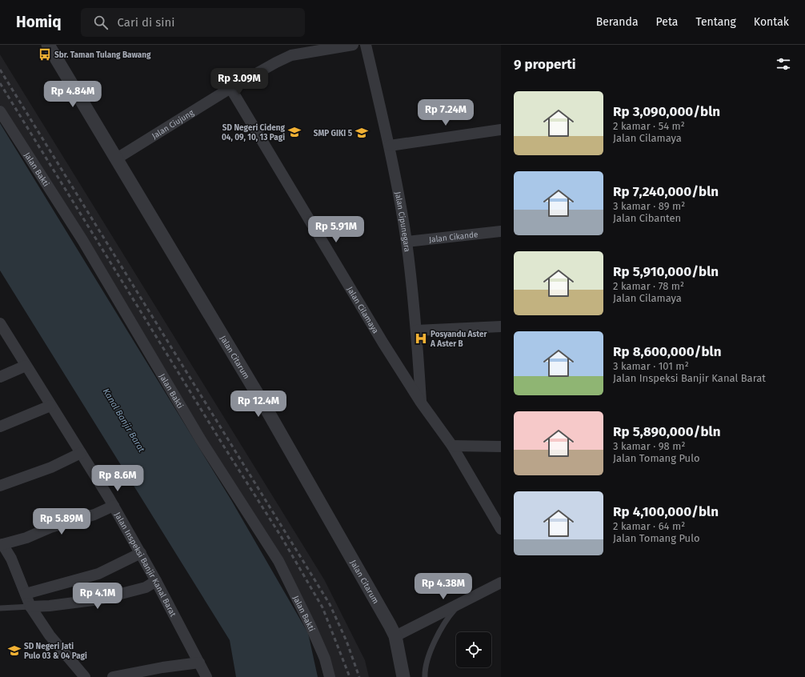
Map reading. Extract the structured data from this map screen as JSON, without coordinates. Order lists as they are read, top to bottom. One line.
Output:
{"streets":{"street":["Jalan Ciujung","Jalan Bakti","Jalan Cipunegara","Jalan Cikande","Jalan Cilamaya","Jalan Citarum","Jalan Inspeksi Banjir Kanal Barat"]},"crossings":[["Jalan Ciujung","Jalan Cilamaya"],["Jalan Ciujung","Jalan Citarum"],["Jalan Cipunegara","Jalan Cikande"],["Jalan Cipunegara","Jalan Cilamaya"]],"water":["Kanal Banjir Barat"],"places":{"bus stop":["Sbr. Taman Tulang Bawang"],"school or university":["SD Negeri Cideng 04, 09, 10, 13 Pagi","SMP GIKI 5","SD Negeri Jati Pulo 03 & 04 Pagi"],"hospital":["Posyandu Aster A Aster B"]},"page":{"header":"Homiq","search":"Cari di sini","nav":["Beranda","Peta","Tentang","Kontak"],"heading":"9 properti","price":["Rp 3.09M","Rp 4.84M","Rp 7.24M","Rp 5.91M","Rp 12.4M","Rp 8.6M","Rp 5.89M","Rp 4.38M","Rp 4.1M"],"list":[{"name":"Rp 3,090,000/bln","note":"2 kamar · 54 m² · Jalan Cilamaya"},{"name":"Rp 7,240,000/bln","note":"3 kamar · 89 m² · Jalan Cibanten"},{"name":"Rp 5,910,000/bln","note":"2 kamar · 78 m² · Jalan Cilamaya"},{"name":"Rp 8,600,000/bln","note":"3 kamar · 101 m² · Jalan Inspeksi Banjir Kanal Barat"},{"name":"Rp 5,890,000/bln","note":"3 kamar · 98 m² · Jalan Tomang Pulo"},{"name":"Rp 4,100,000/bln","note":"2 kamar · 64 m² · Jalan Tomang Pulo"}]}}
